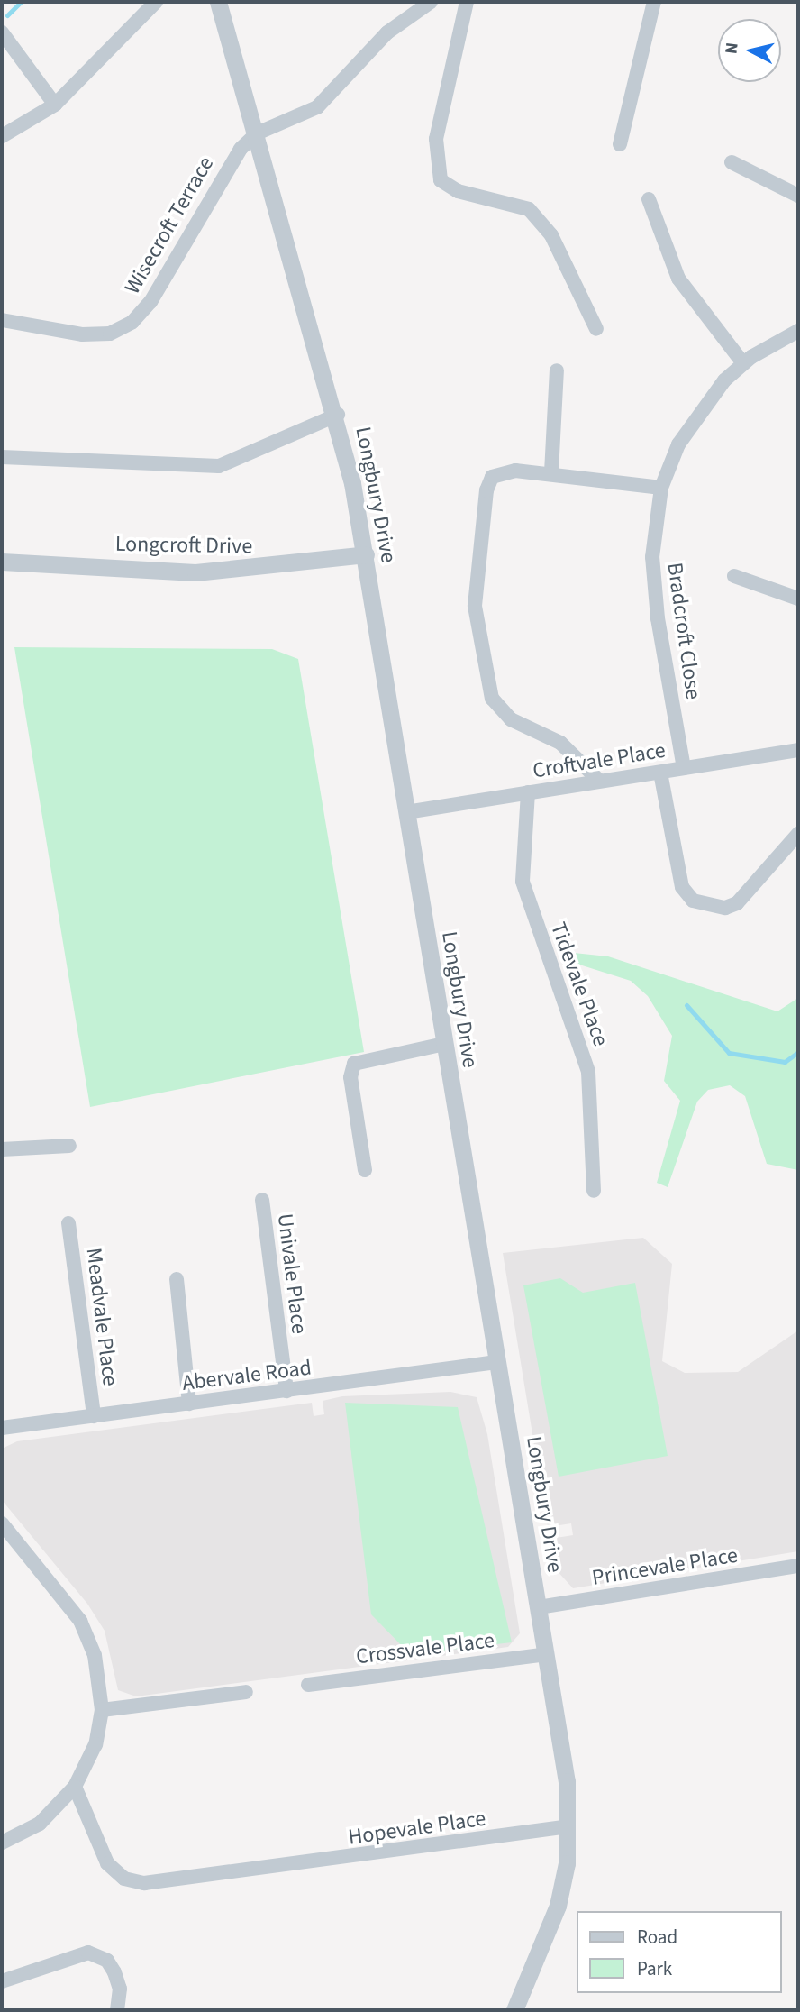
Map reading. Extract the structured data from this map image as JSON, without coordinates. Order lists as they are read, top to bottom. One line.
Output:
{"streets":{"street":["Wisecroft Terrace","Longbury Drive","Longcroft Drive","Bradcroft Close","Croftvale Place","Tidevale Place","Univale Place","Meadvale Place","Abervale Road","Princevale Place","Crossvale Place","Hopevale Place"]},"crossings":[["Wisecroft Terrace","Longbury Drive"],["Longbury Drive","Longcroft Drive"],["Longbury Drive","Croftvale Place"],["Longbury Drive","Abervale Road"],["Longbury Drive","Princevale Place"],["Longbury Drive","Crossvale Place"],["Longbury Drive","Hopevale Place"],["Bradcroft Close","Croftvale Place"],["Croftvale Place","Tidevale Place"],["Univale Place","Abervale Road"],["Meadvale Place","Abervale Road"]],"legend":["Road","Park"],"north":"left"}
